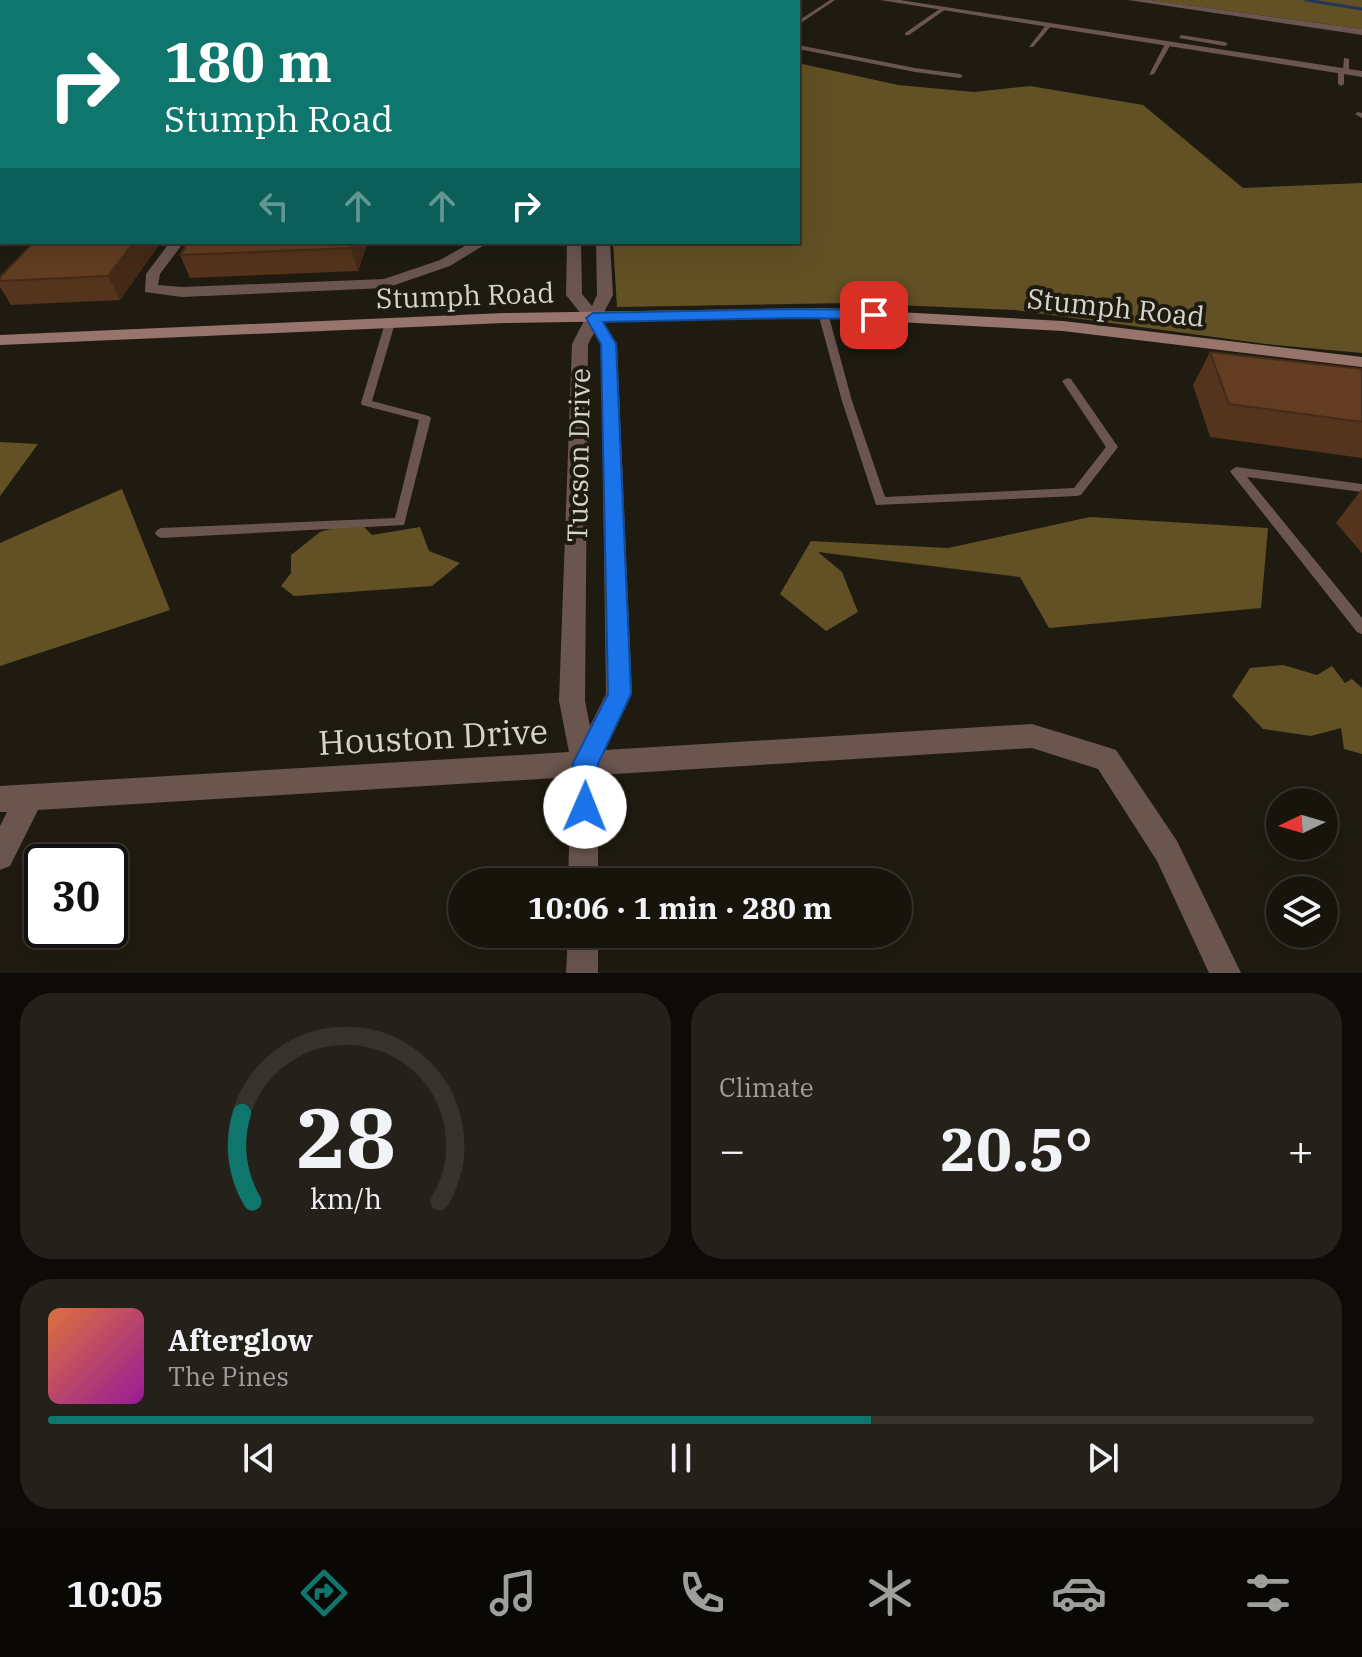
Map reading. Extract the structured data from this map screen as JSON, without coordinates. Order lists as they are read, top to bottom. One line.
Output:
{"streets":{"main road":["Stumph Road"],"street":["Tucson Drive","Houston Drive"]},"crossings":[["Stumph Road","Tucson Drive"],["Tucson Drive","Houston Drive"]],"north":"left","page":{"turn":["180 m","Stumph Road"],"limit":"30","trip":"10:06 · 1 min · 280 m","tile":"Climate","heat":["−","20.5°","+"],"song":["Afterglow","The Pines"],"tabs":"10:05","gauge":["28","km/h"]}}
